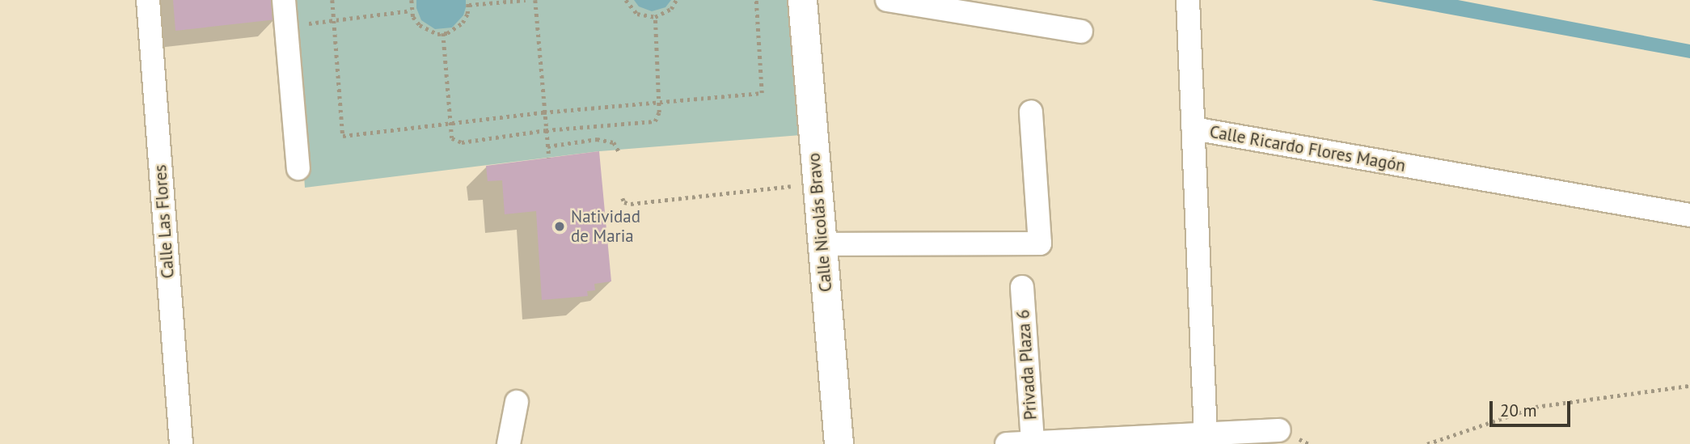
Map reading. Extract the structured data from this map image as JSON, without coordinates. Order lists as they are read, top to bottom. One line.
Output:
{"streets":{"street":["Calle Ricardo Flores Magón","Calle Las Flores","Calle Nicolás Bravo","Privada Plaza 6"]},"places":["Natividad de Maria"],"scale_bar":"20 m"}
